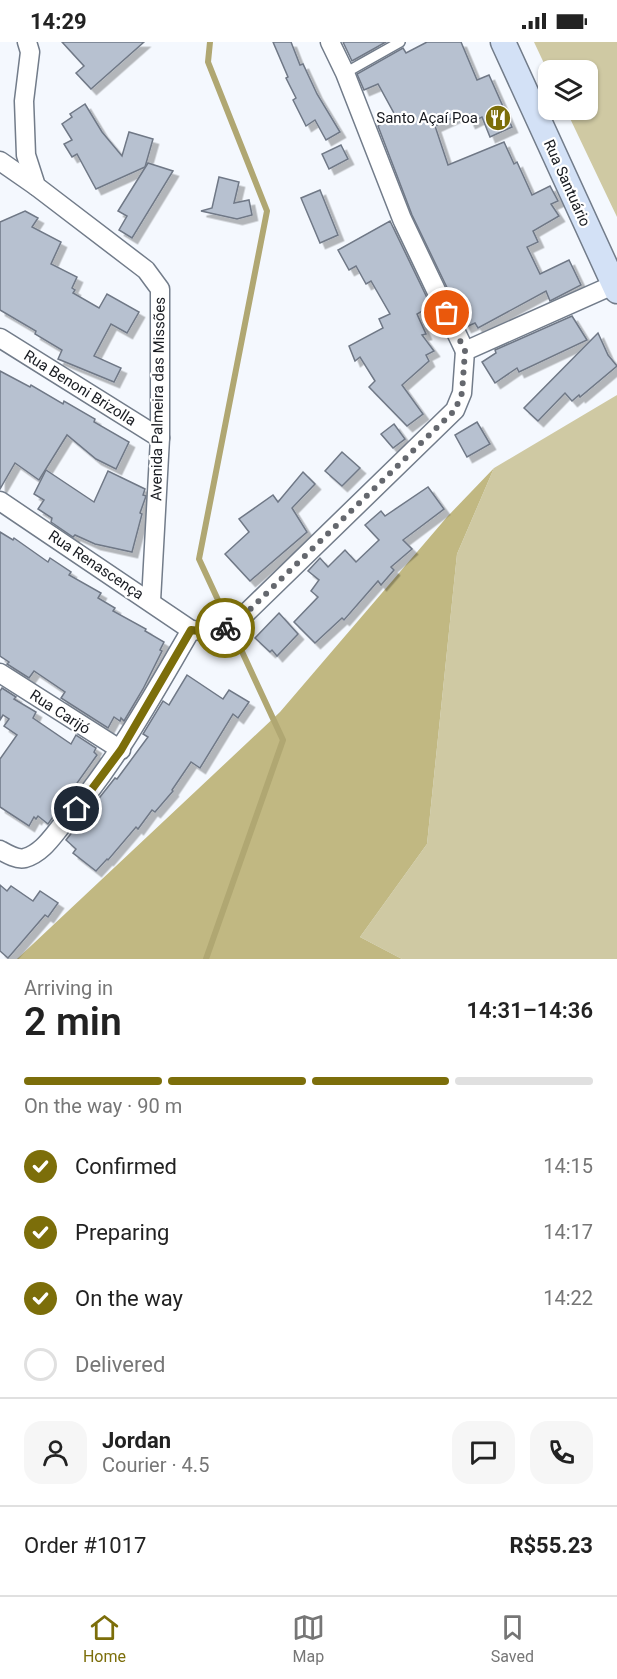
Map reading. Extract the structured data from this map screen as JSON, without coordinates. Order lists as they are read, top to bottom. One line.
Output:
{"streets":{"street":["Rua Santuário","Rua Benoni Brizolla","Avenida Palmeira das Missões","Rua Renascença","Rua Carijó"]},"crossings":[["Rua Benoni Brizolla","Avenida Palmeira das Missões"],["Avenida Palmeira das Missões","Rua Renascença"]],"places":{"restaurant":["Santo Açaí Poa"]},"page":{"status":"14:29","heading":["2 min","Arriving in","14:31–14:36"],"panel":["Jordan","Courier · 4.5","Order #1017","R$55.23"],"bar":"On the way · 90 m","list":[["Confirmed","14:15"],["Preparing","14:17"],["On the way","14:22"],"Delivered"],"tabs":["Home","Map","Saved"]}}
